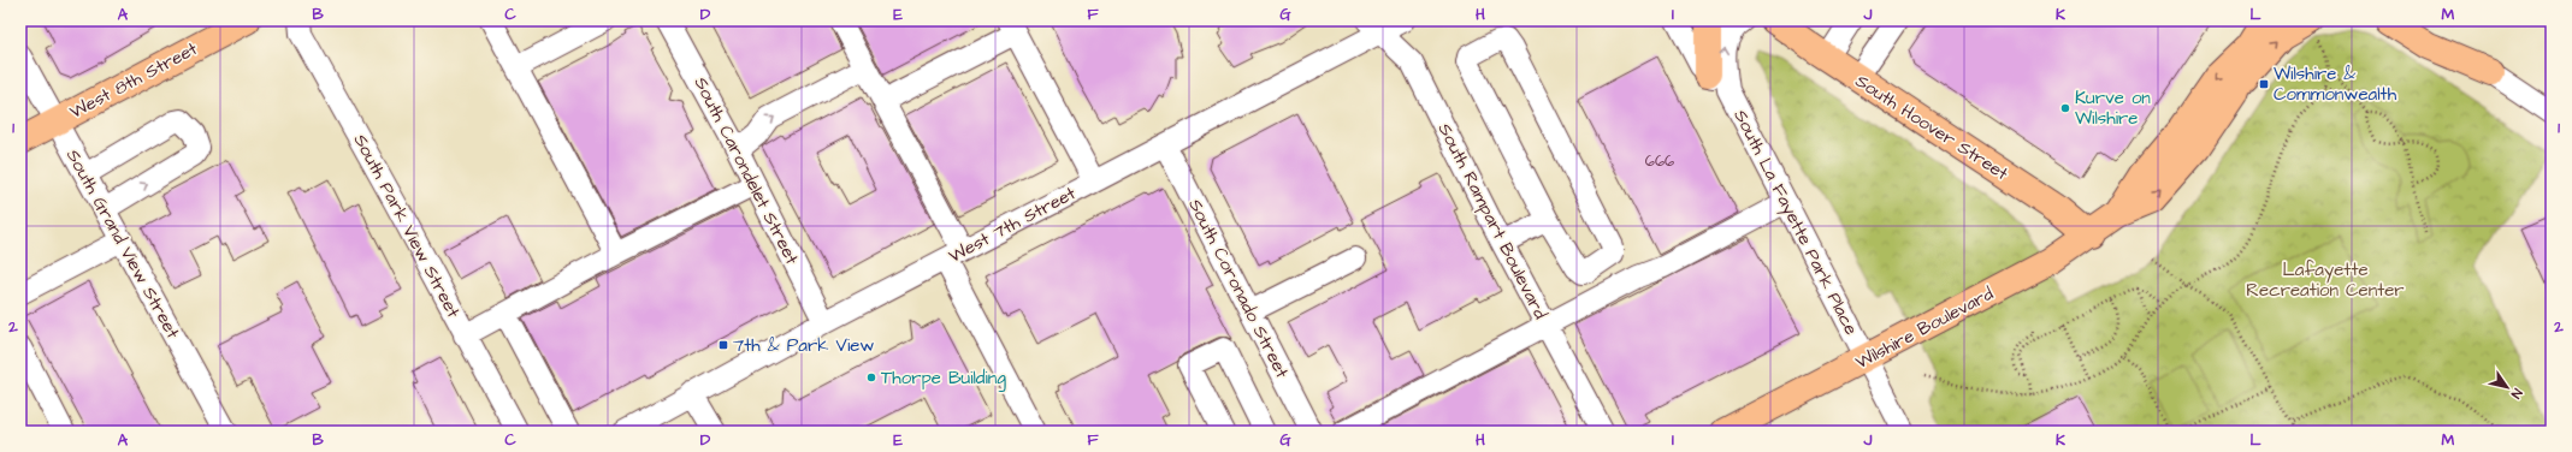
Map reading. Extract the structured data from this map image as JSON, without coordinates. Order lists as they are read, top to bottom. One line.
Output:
{"streets":{"main road":["West 8th Street","South Hoover Street","Wilshire Boulevard"],"street":["South Carondelet Street","South Rampart Boulevard","South La Fayette Park Place","West 7th Street","South Park View Street","South Grand View Street","South Coronado Street"]},"crossings":[["West 8th Street","South Grand View Street"],["South Hoover Street","Wilshire Boulevard"],["South Carondelet Street","West 7th Street"],["South Rampart Boulevard","West 7th Street"],["South La Fayette Park Place","Wilshire Boulevard"],["West 7th Street","South Coronado Street"]],"parks":["Lafayette Recreation Center"],"places":{"transit":["Wilshire & Commonwealth","7th & Park View"],"other":["Kurve on Wilshire","Thorpe Building"]},"house_numbers":["666"],"north":"bottom right","grid":{"columns":["A","B","C","D","E","F","G","H","I","J","K","L","M"],"rows":["1","2"]}}
